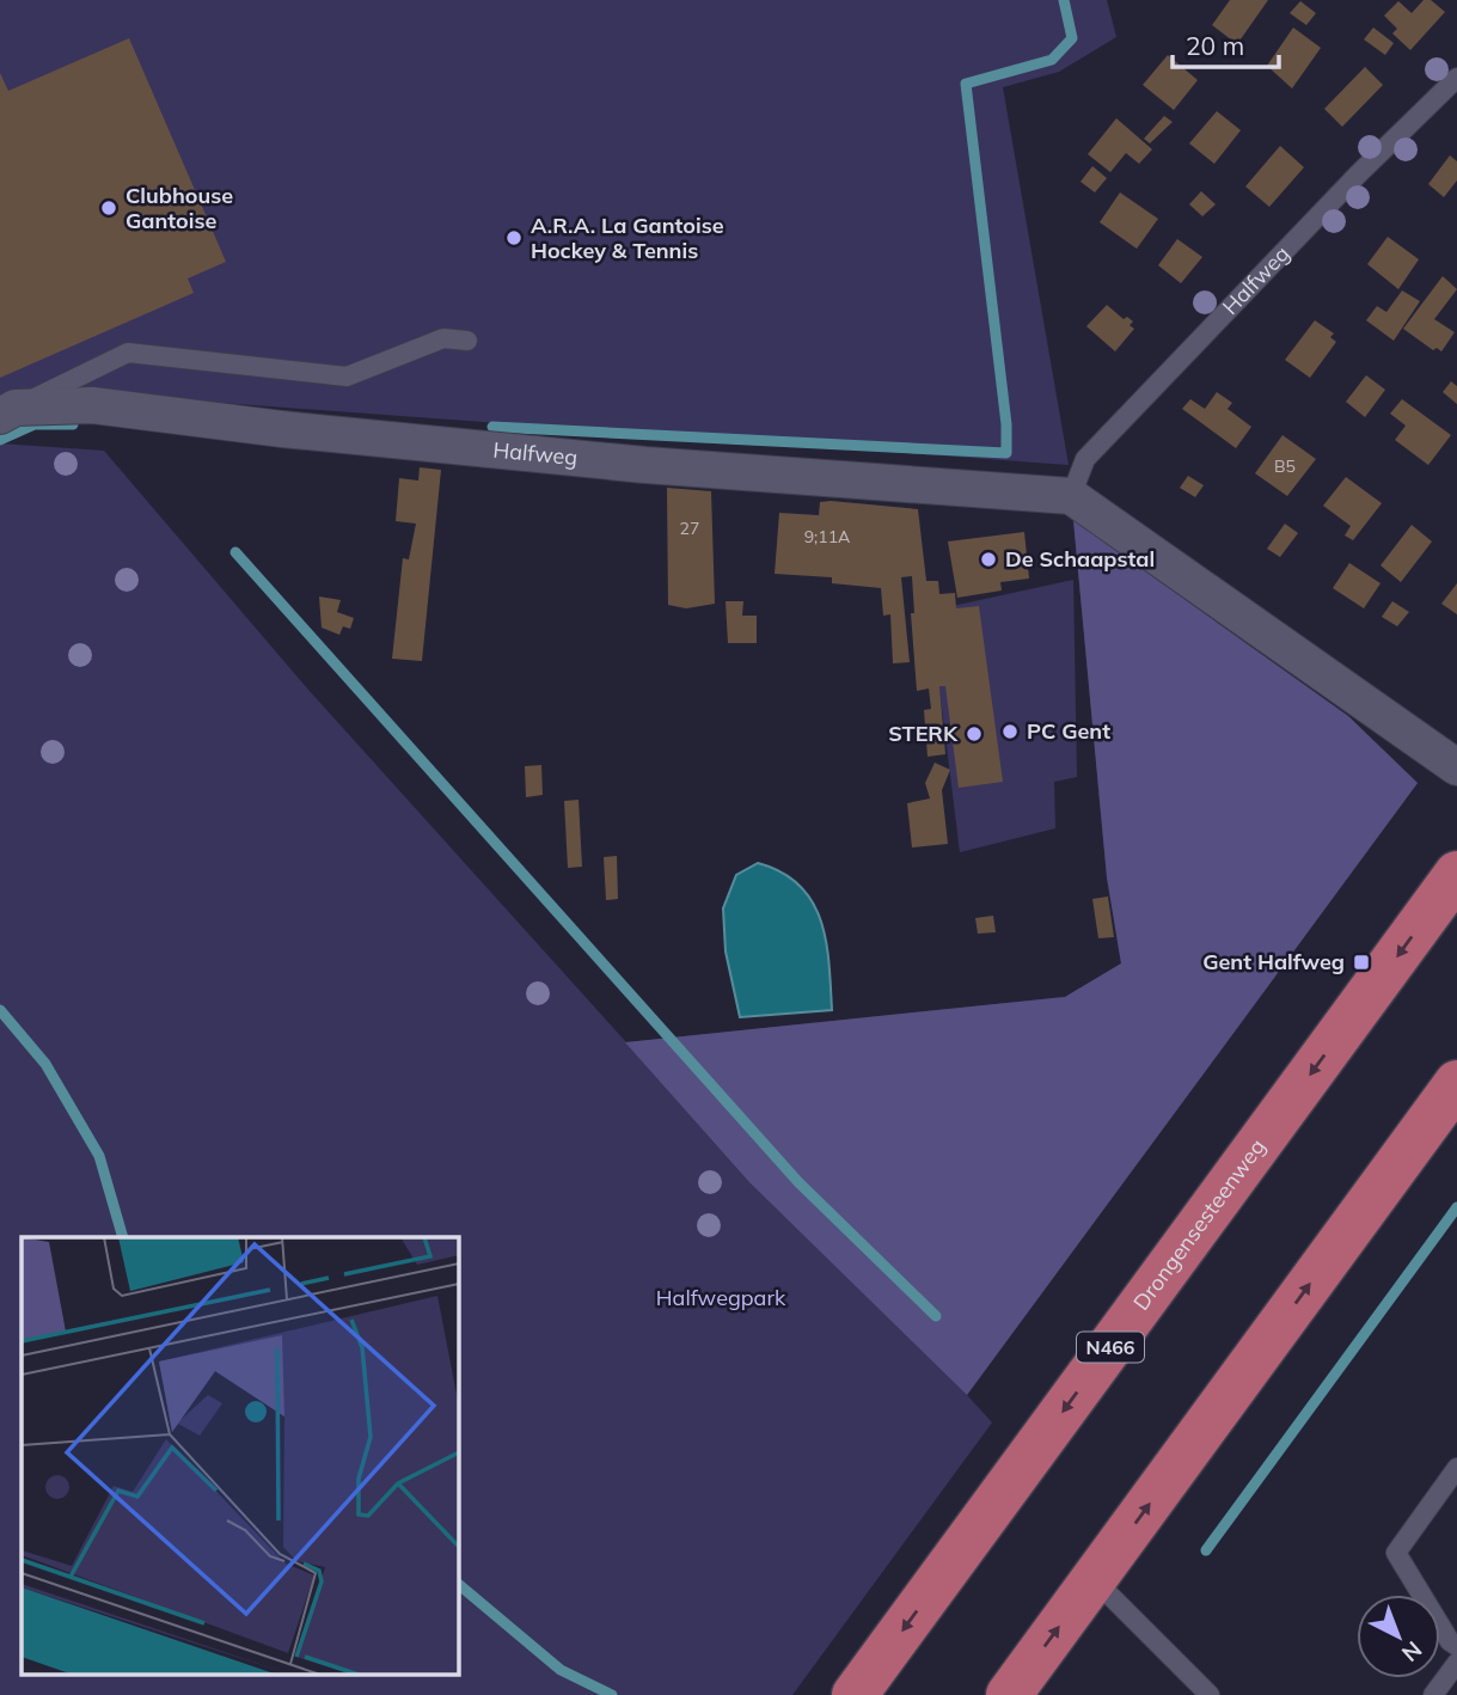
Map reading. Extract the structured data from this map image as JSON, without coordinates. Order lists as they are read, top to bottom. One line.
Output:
{"streets":{"highway":["Drongensesteenweg","N466"],"street":["Halfweg"]},"parks":["Halfwegpark"],"places":{"other":["Clubhouse Gantoise","A.R.A. La Gantoise Hockey & Tennis","De Schaapstal","PC Gent","STERK"],"transit":["Gent Halfweg"]},"house_numbers":["B5","27","9;11A"],"scale_bar":"20 m","north":"bottom right"}
